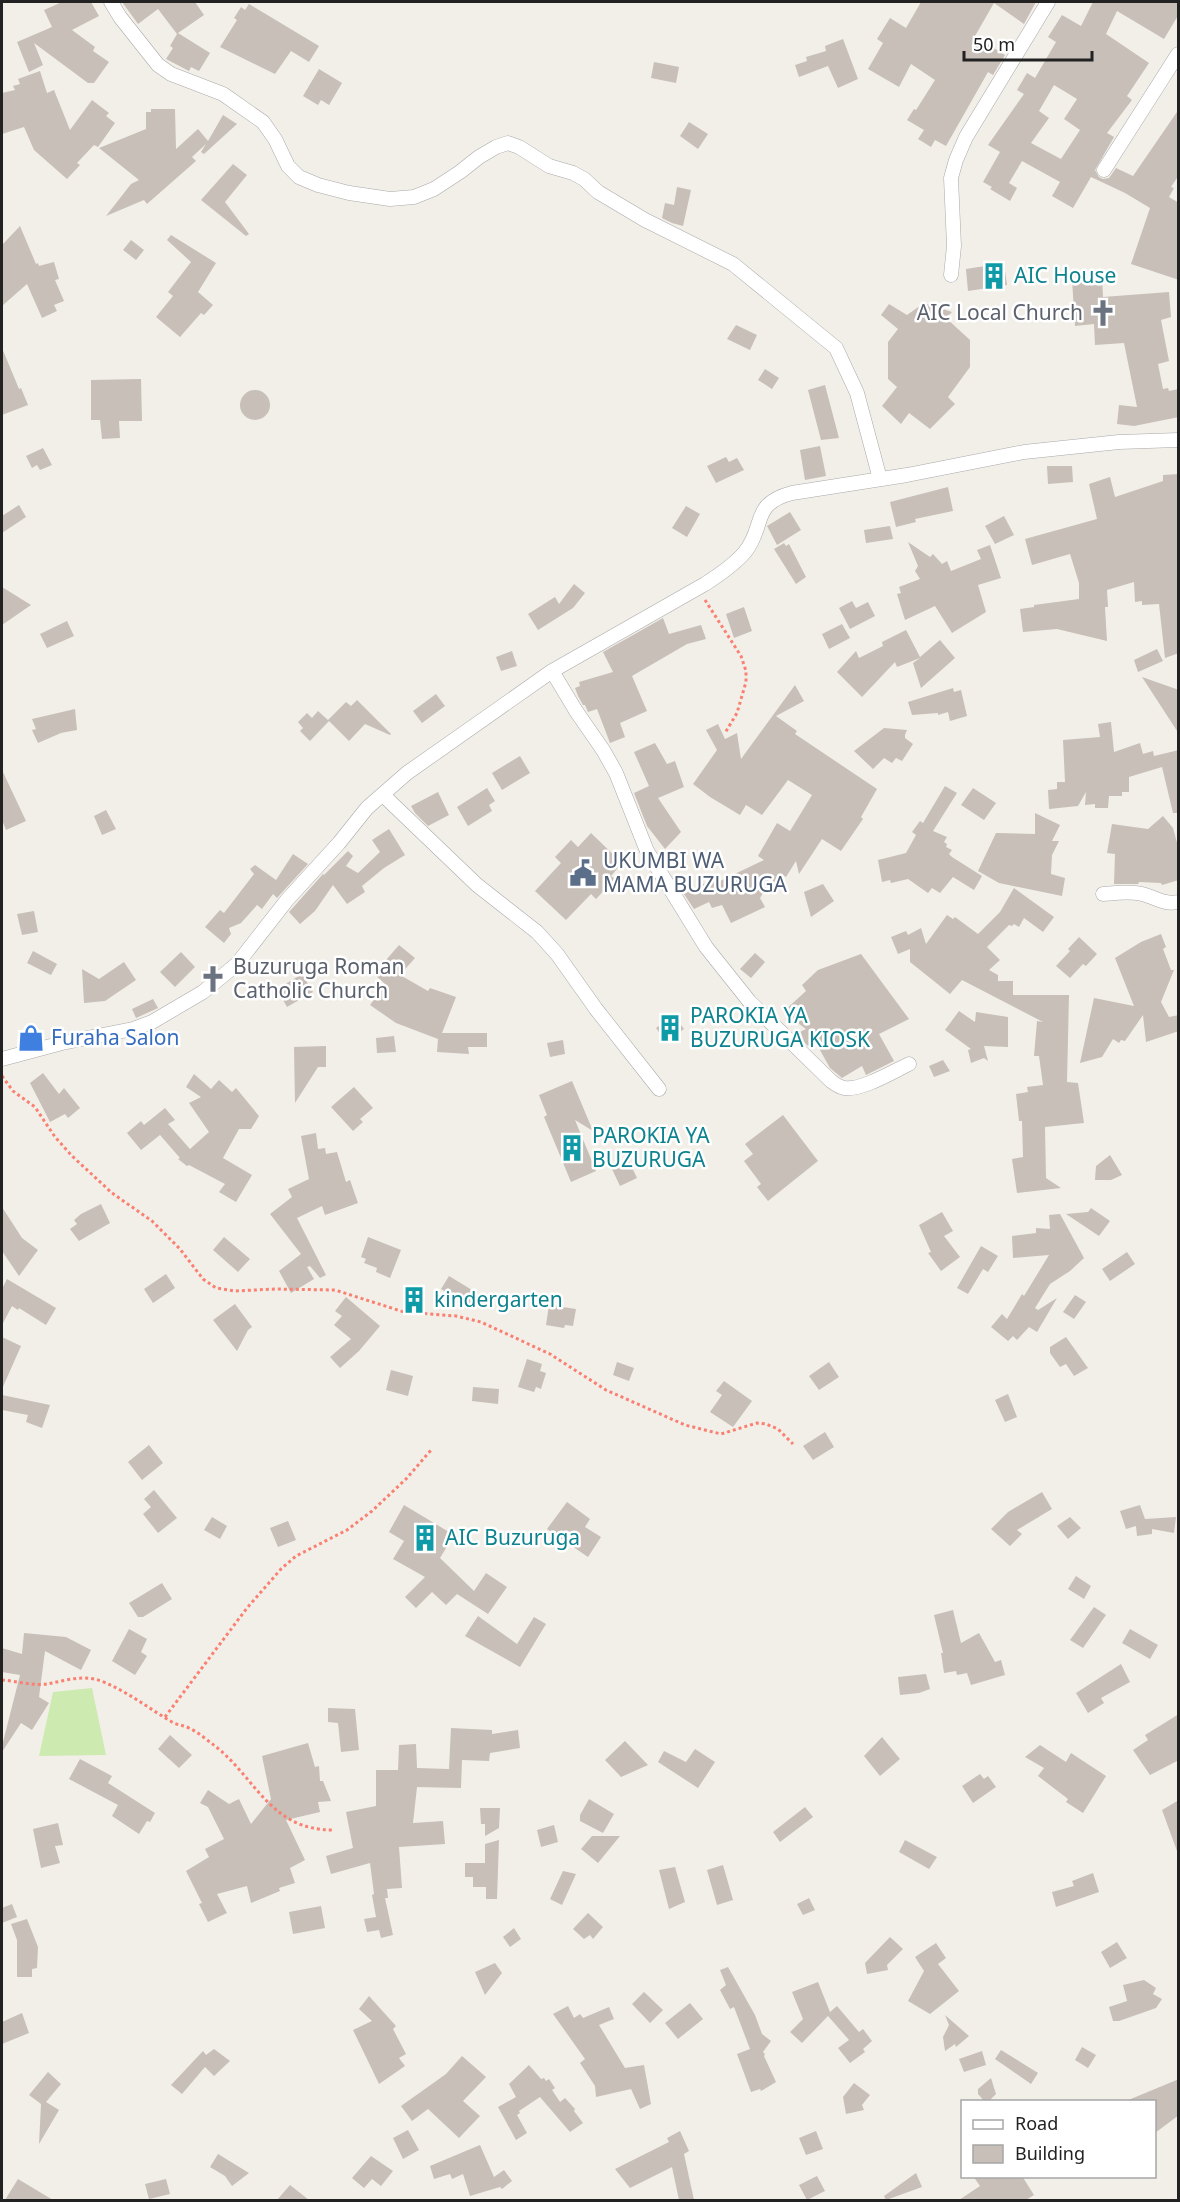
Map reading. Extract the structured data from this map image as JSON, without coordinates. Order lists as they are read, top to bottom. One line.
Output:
{"places":{"building":["AIC House","PAROKIA YA BUZURUGA KIOSK","PAROKIA YA BUZURUGA","kindergarten","AIC Buzuruga"],"church":["AIC Local Church","Buzuruga Roman Catholic Church"],"public building":["UKUMBI WA MAMA BUZURUGA"],"shop":["Furaha Salon"]},"legend":["Road","Building"],"scale_bar":"50 m"}
